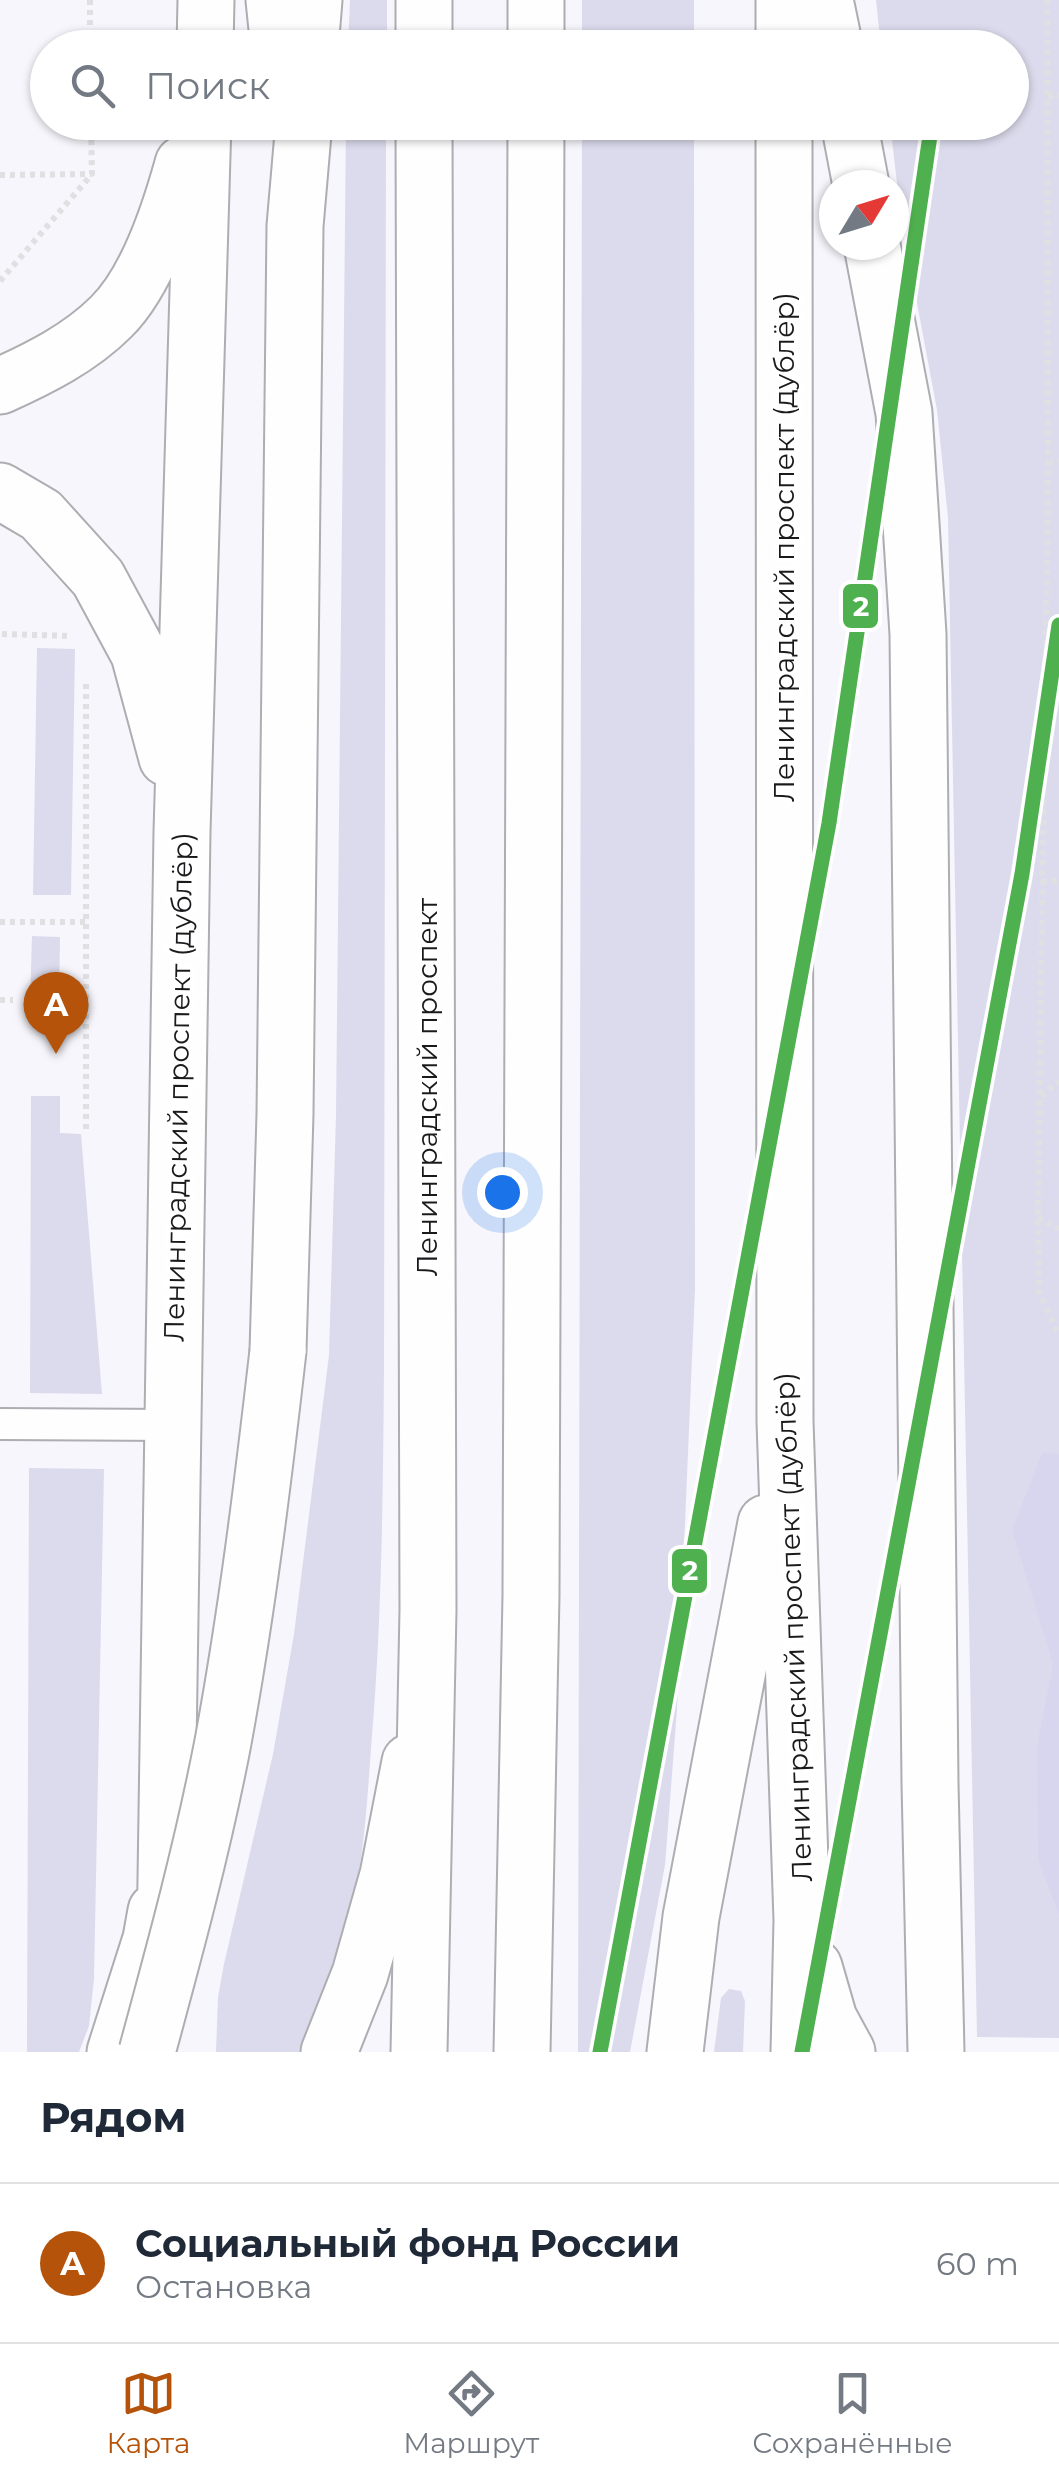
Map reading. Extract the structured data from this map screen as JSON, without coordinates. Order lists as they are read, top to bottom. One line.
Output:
{"streets":{"main road":["Ленинградский проспект (дублёр)","Ленинградский проспект"]},"lines":["transit line 2"],"north":"top right","page":{"search":"Поиск","pins":"A","heading":"Рядом","list":[{"mark":"A","name":"Социальный фонд России","note":"Остановка","value":"60 m"}],"nav":["Карта","Маршрут","Сохранённые"]}}
